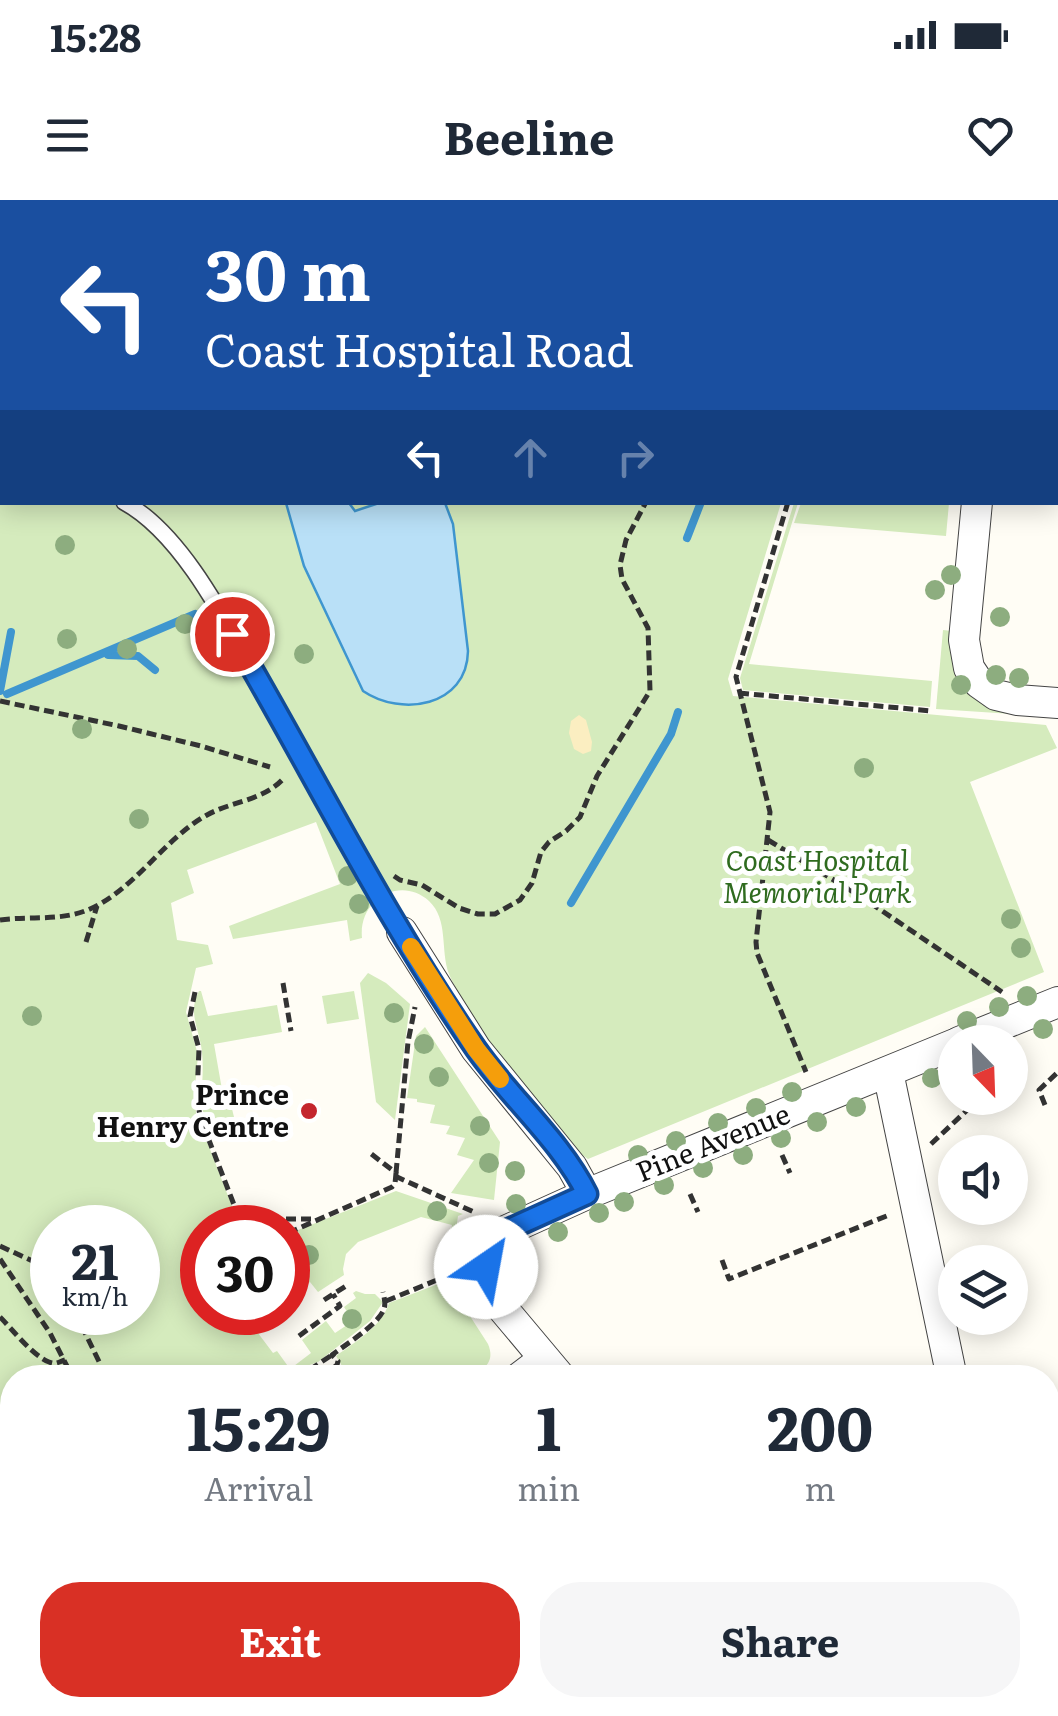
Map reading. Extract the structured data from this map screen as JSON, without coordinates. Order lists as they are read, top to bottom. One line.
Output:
{"streets":{"street":["Pine Avenue"]},"parks":["Coast Hospital Memorial Park"],"places":["Prince Henry Centre"],"north":"bottom right","page":{"status":"15:28","header":"Beeline","turn":["30 m","Coast Hospital Road"],"speed":"21 km/h","limit":"30","eta":["15:29","Arrival","1","min","200","m"],"buttons":["Exit","Share"]}}
